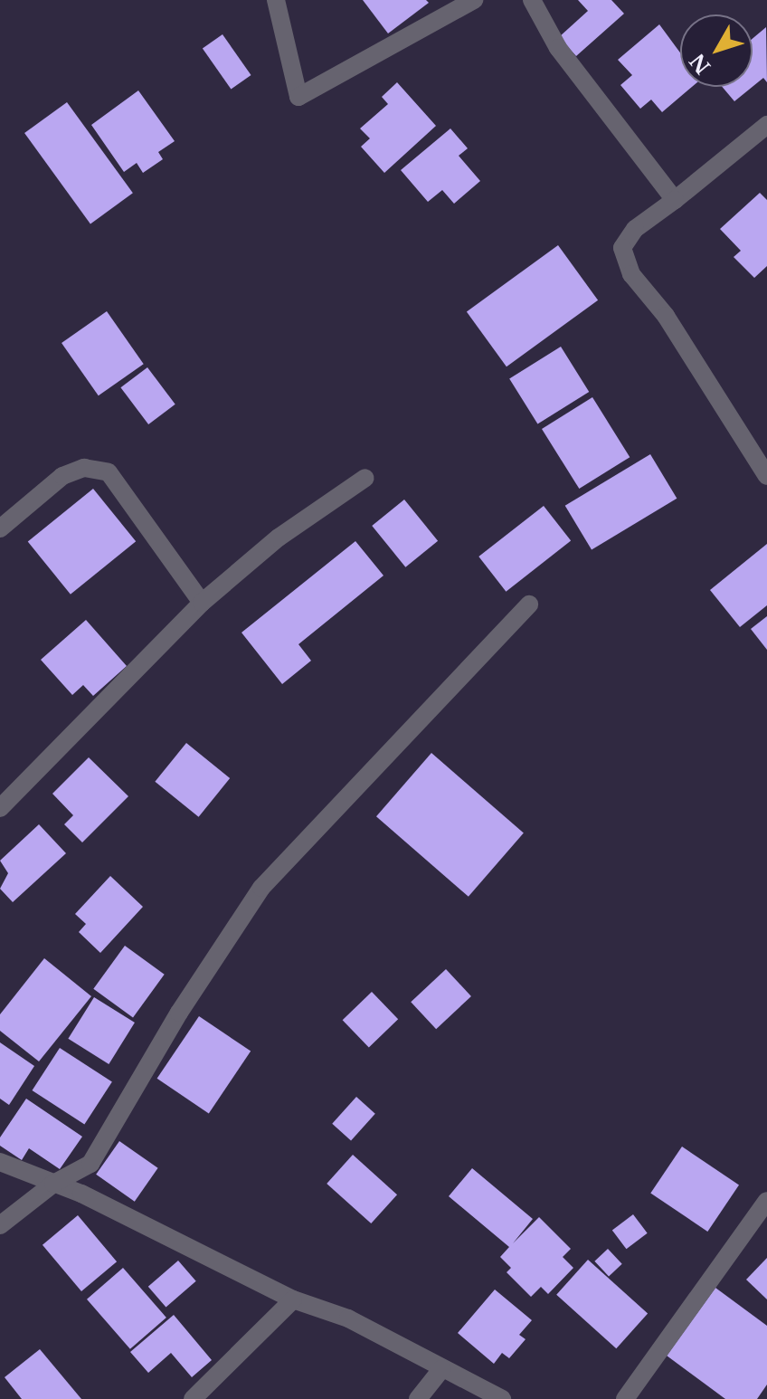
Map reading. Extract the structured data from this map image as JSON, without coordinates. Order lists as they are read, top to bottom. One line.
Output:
{"north":"bottom left"}
